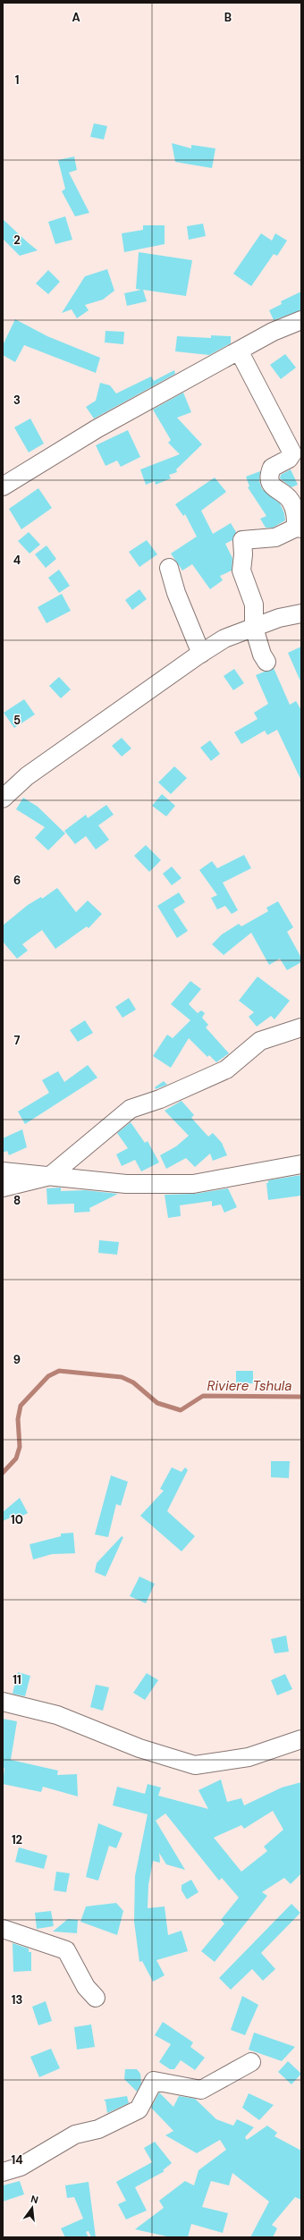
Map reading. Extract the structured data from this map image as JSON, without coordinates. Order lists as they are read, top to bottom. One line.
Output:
{"water":["Riviere Tshula"],"north":"top","grid":{"columns":["A","B"],"rows":["1","2","3","4","5","6","7","8","9","10","11","12","13","14"]}}
